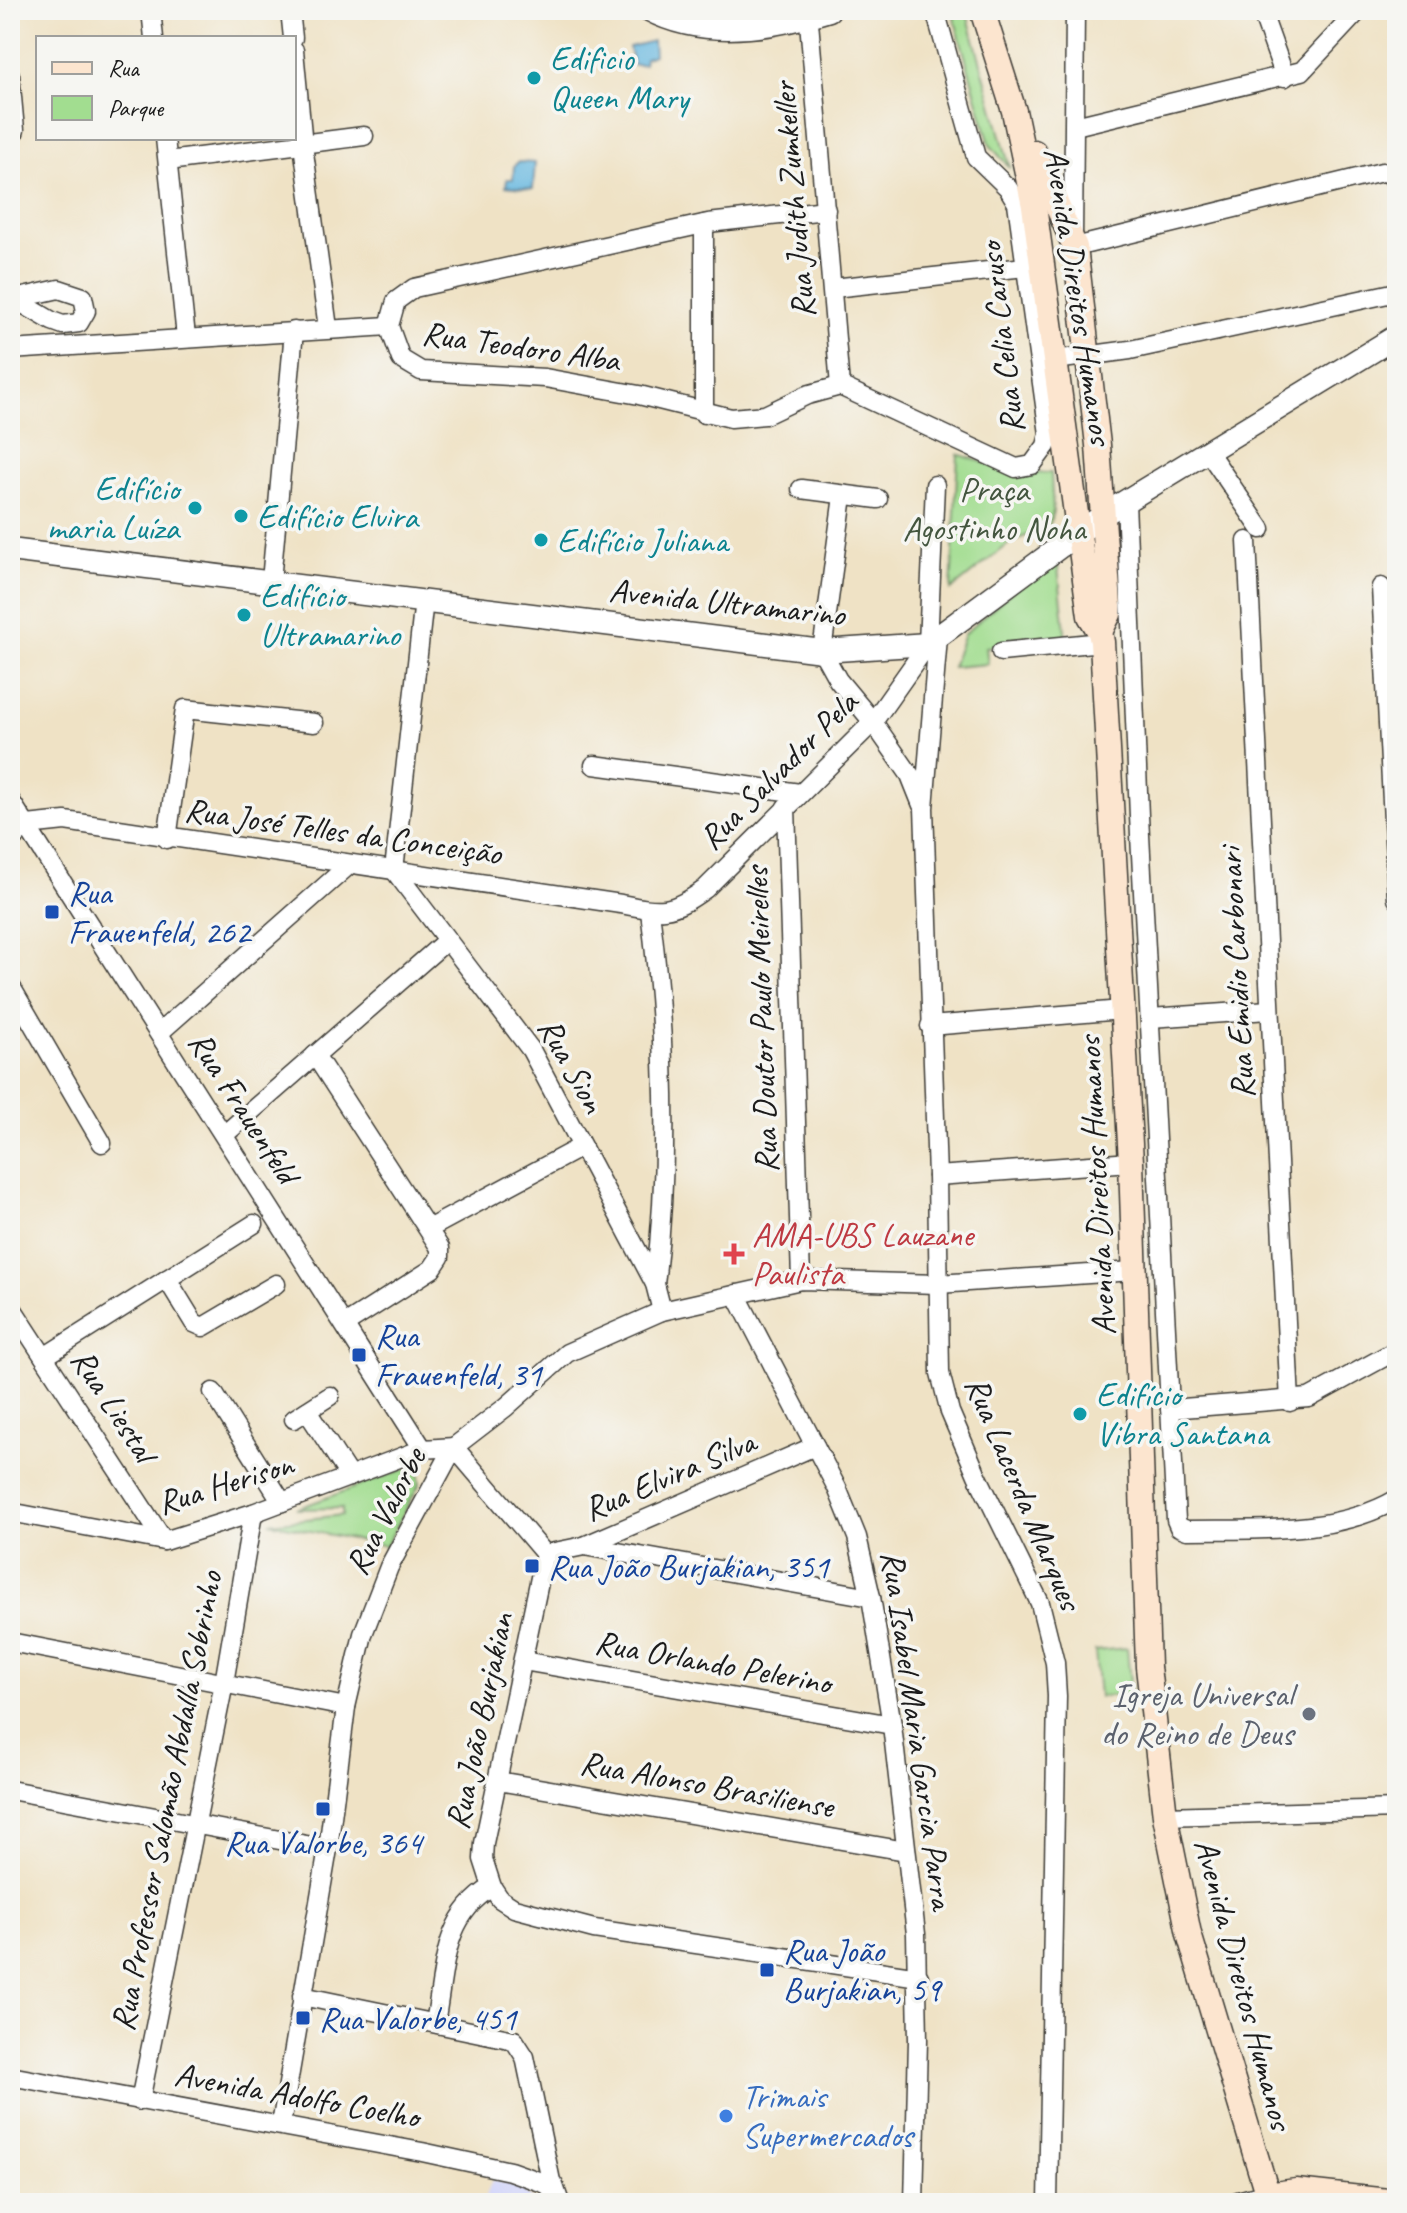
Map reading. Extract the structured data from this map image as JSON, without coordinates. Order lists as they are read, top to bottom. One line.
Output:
{"streets":{"main road":["Avenida Direitos Humanos"],"street":["Rua Judith Zumkeller","Rua Celia Caruso","Rua Teodoro Alba","Avenida Ultramarino","Rua Salvador Pela","Rua José Telles da Conceição","Rua Emidio Carbonari","Rua Doutor Paulo Meirelles","Rua Sion","Rua Frauenfeld","Rua Liestal","Rua Elvira Silva","Rua Herison","Rua Lacerda Marques","Rua Valorbe","Rua Orlando Pelerino","Rua João Burjakian","Rua Isabel Maria Garcia Parra","Rua Alonso Brasiliense","Rua Professor Salomão Abdalla Sobrinho","Avenida Adolfo Coelho"]},"crossings":[["Rua Judith Zumkeller","Rua Celia Caruso"],["Rua Judith Zumkeller","Rua Teodoro Alba"],["Avenida Direitos Humanos","Rua Valorbe"],["Rua Celia Caruso","Rua Teodoro Alba"],["Avenida Ultramarino","Rua Salvador Pela"],["Avenida Ultramarino","Rua Lacerda Marques"],["Rua Salvador Pela","Rua José Telles da Conceição"],["Rua Salvador Pela","Rua Doutor Paulo Meirelles"],["Rua Salvador Pela","Rua Lacerda Marques"],["Rua José Telles da Conceição","Rua Sion"],["Rua José Telles da Conceição","Rua Frauenfeld"],["Rua Doutor Paulo Meirelles","Rua Valorbe"],["Rua Sion","Rua Valorbe"],["Rua Frauenfeld","Rua Herison"],["Rua Liestal","Rua Herison"],["Rua Elvira Silva","Rua João Burjakian"],["Rua Elvira Silva","Rua Isabel Maria Garcia Parra"],["Rua Herison","Rua Valorbe"],["Rua Herison","Rua Professor Salomão Abdalla Sobrinho"],["Rua Lacerda Marques","Rua Valorbe"],["Rua Valorbe","Rua Isabel Maria Garcia Parra"],["Rua Valorbe","Avenida Adolfo Coelho"],["Rua Orlando Pelerino","Rua João Burjakian"],["Rua Orlando Pelerino","Rua Isabel Maria Garcia Parra"],["Rua João Burjakian","Rua Alonso Brasiliense"],["Rua Isabel Maria Garcia Parra","Rua Alonso Brasiliense"],["Rua Professor Salomão Abdalla Sobrinho","Avenida Adolfo Coelho"]],"parks":["Praça Agostinho Noha"],"places":{"other":["Edificio Queen Mary","Edifício maria Luíza","Edifício Elvira","Edifício Juliana","Edifício Ultramarino","Edifício Vibra Santana","Igreja Universal do Reino de Deus","Trimais Supermercados"],"transit":["Rua Frauenfeld, 262","Rua Frauenfeld, 31","Rua João Burjakian, 351","Rua Valorbe, 364","Rua João Burjakian, 59","Rua Valorbe, 451"],"health":["AMA-UBS Lauzane Paulista"]},"legend":["Rua","Parque"]}
